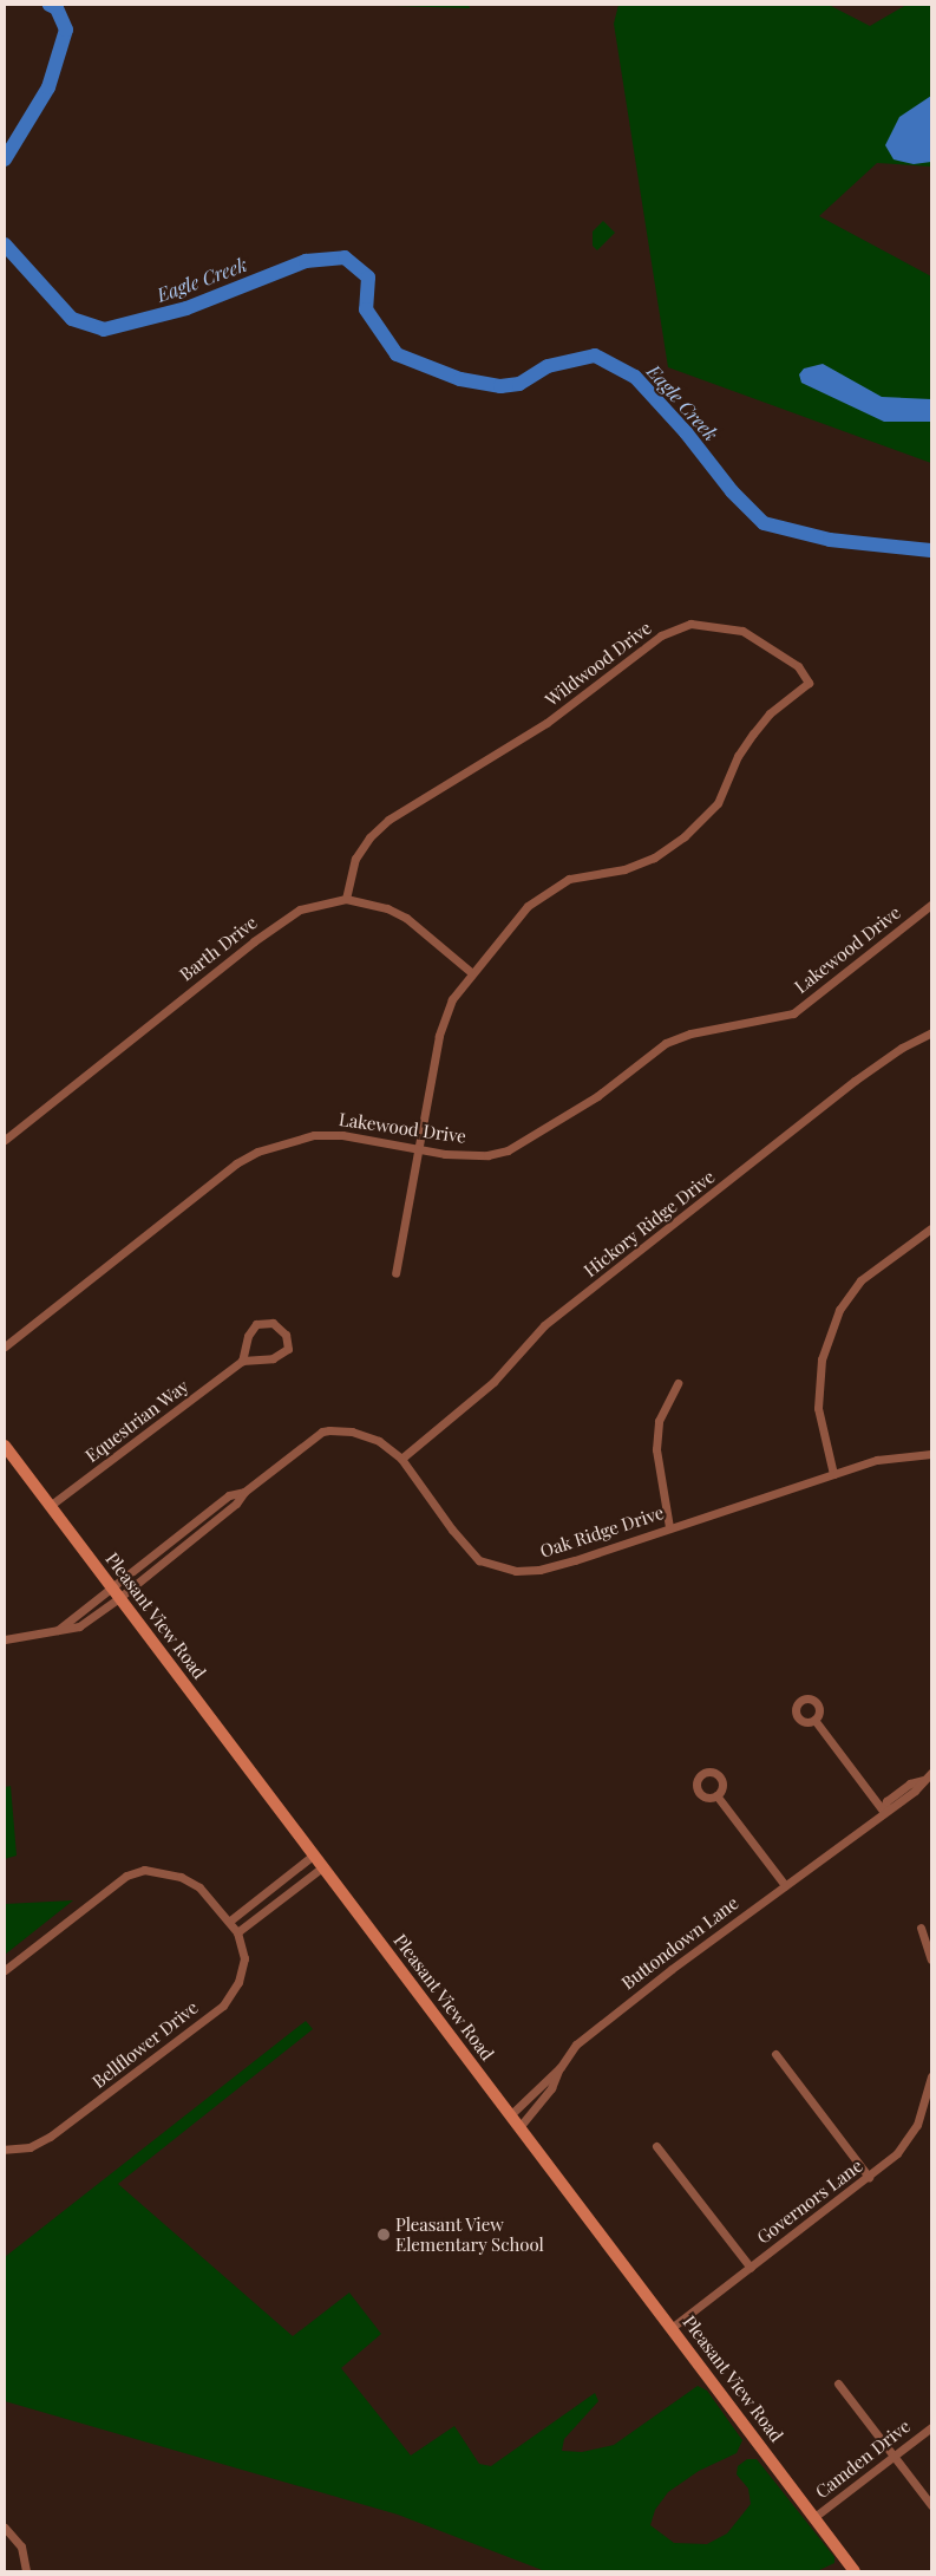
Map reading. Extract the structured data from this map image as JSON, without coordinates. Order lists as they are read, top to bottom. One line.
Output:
{"streets":{"main road":["Pleasant View Road"],"street":["Wildwood Drive","Barth Drive","Lakewood Drive","Hickory Ridge Drive","Equestrian Way","Oak Ridge Drive","Buttondown Lane","Bellflower Drive","Governors Lane","Camden Drive"]},"crossings":[["Wildwood Drive","Barth Drive"],["Wildwood Drive","Lakewood Drive"],["Hickory Ridge Drive","Oak Ridge Drive"],["Equestrian Way","Pleasant View Road"],["Oak Ridge Drive","Pleasant View Road"],["Pleasant View Road","Buttondown Lane"],["Pleasant View Road","Governors Lane"],["Pleasant View Road","Camden Drive"]],"water":["Eagle Creek"],"places":["Pleasant View Elementary School"]}
